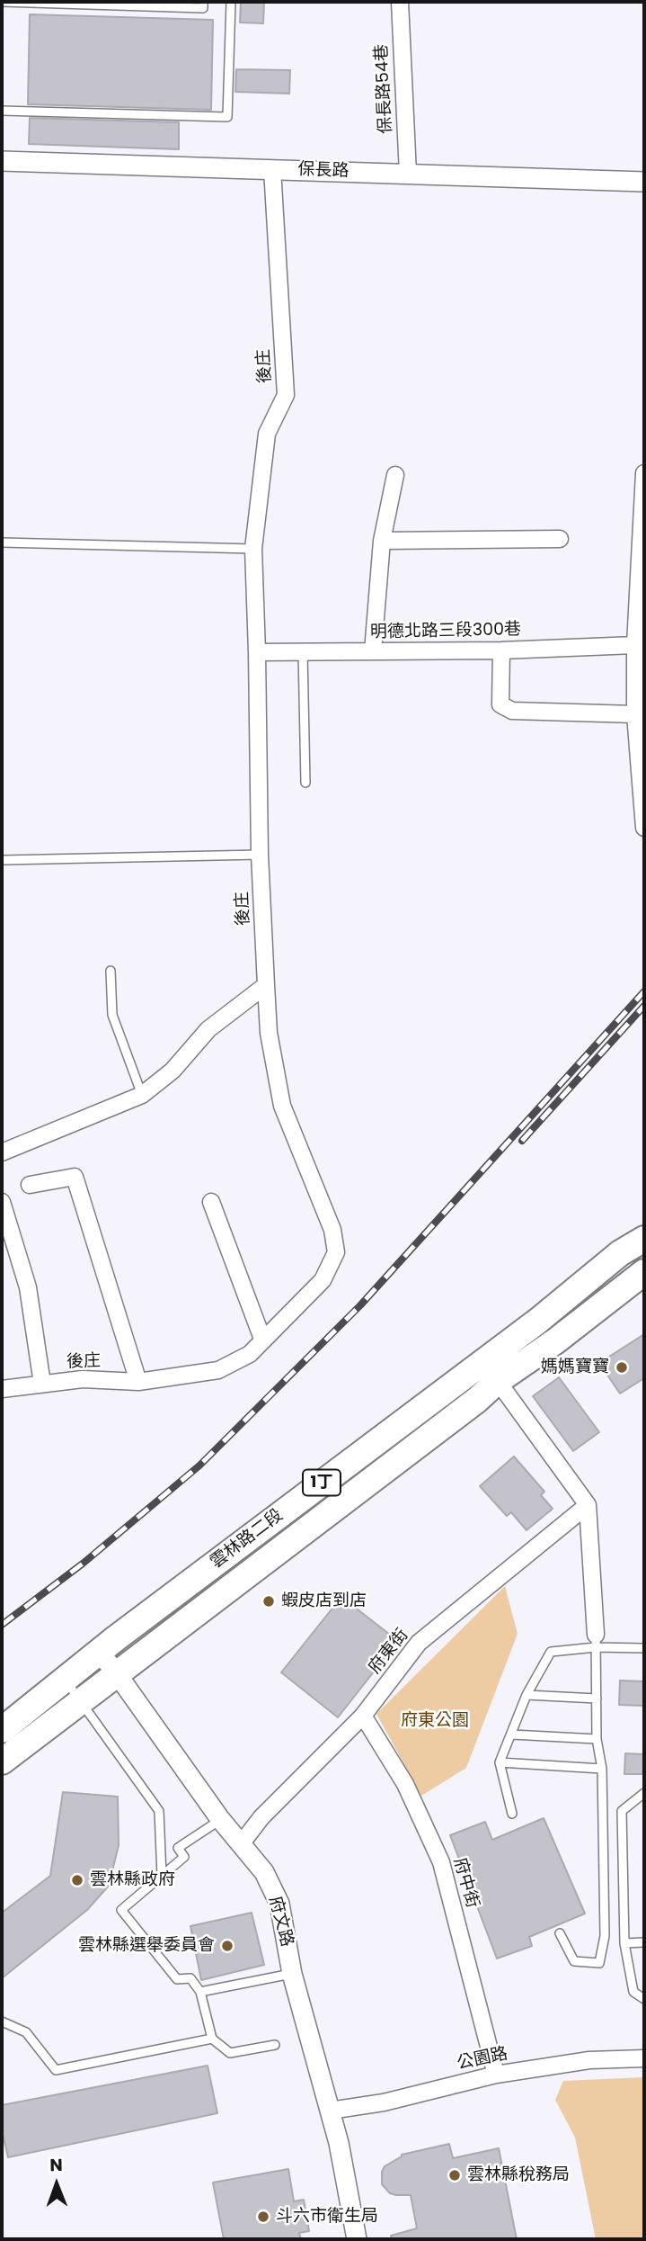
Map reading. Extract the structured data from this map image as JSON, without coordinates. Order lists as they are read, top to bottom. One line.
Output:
{"streets":{"main road":["1丁","雲林路二段"],"street":["保長路54巷","保長路","後庄","明德北路三段300巷","府東街","府中街","府文路","公園路"]},"crossings":[["保長路54巷","保長路"],["保長路","後庄"],["後庄","明德北路三段300巷"],["雲林路二段","府文路"],["府東街","府中街"],["府東街","府文路"],["府中街","公園路"],["府文路","公園路"]],"parks":["府東公園"],"places":["媽媽寶寶","蝦皮店到店","雲林縣政府","雲林縣選舉委員會","雲林縣稅務局","斗六市衛生局"],"north":"top"}
